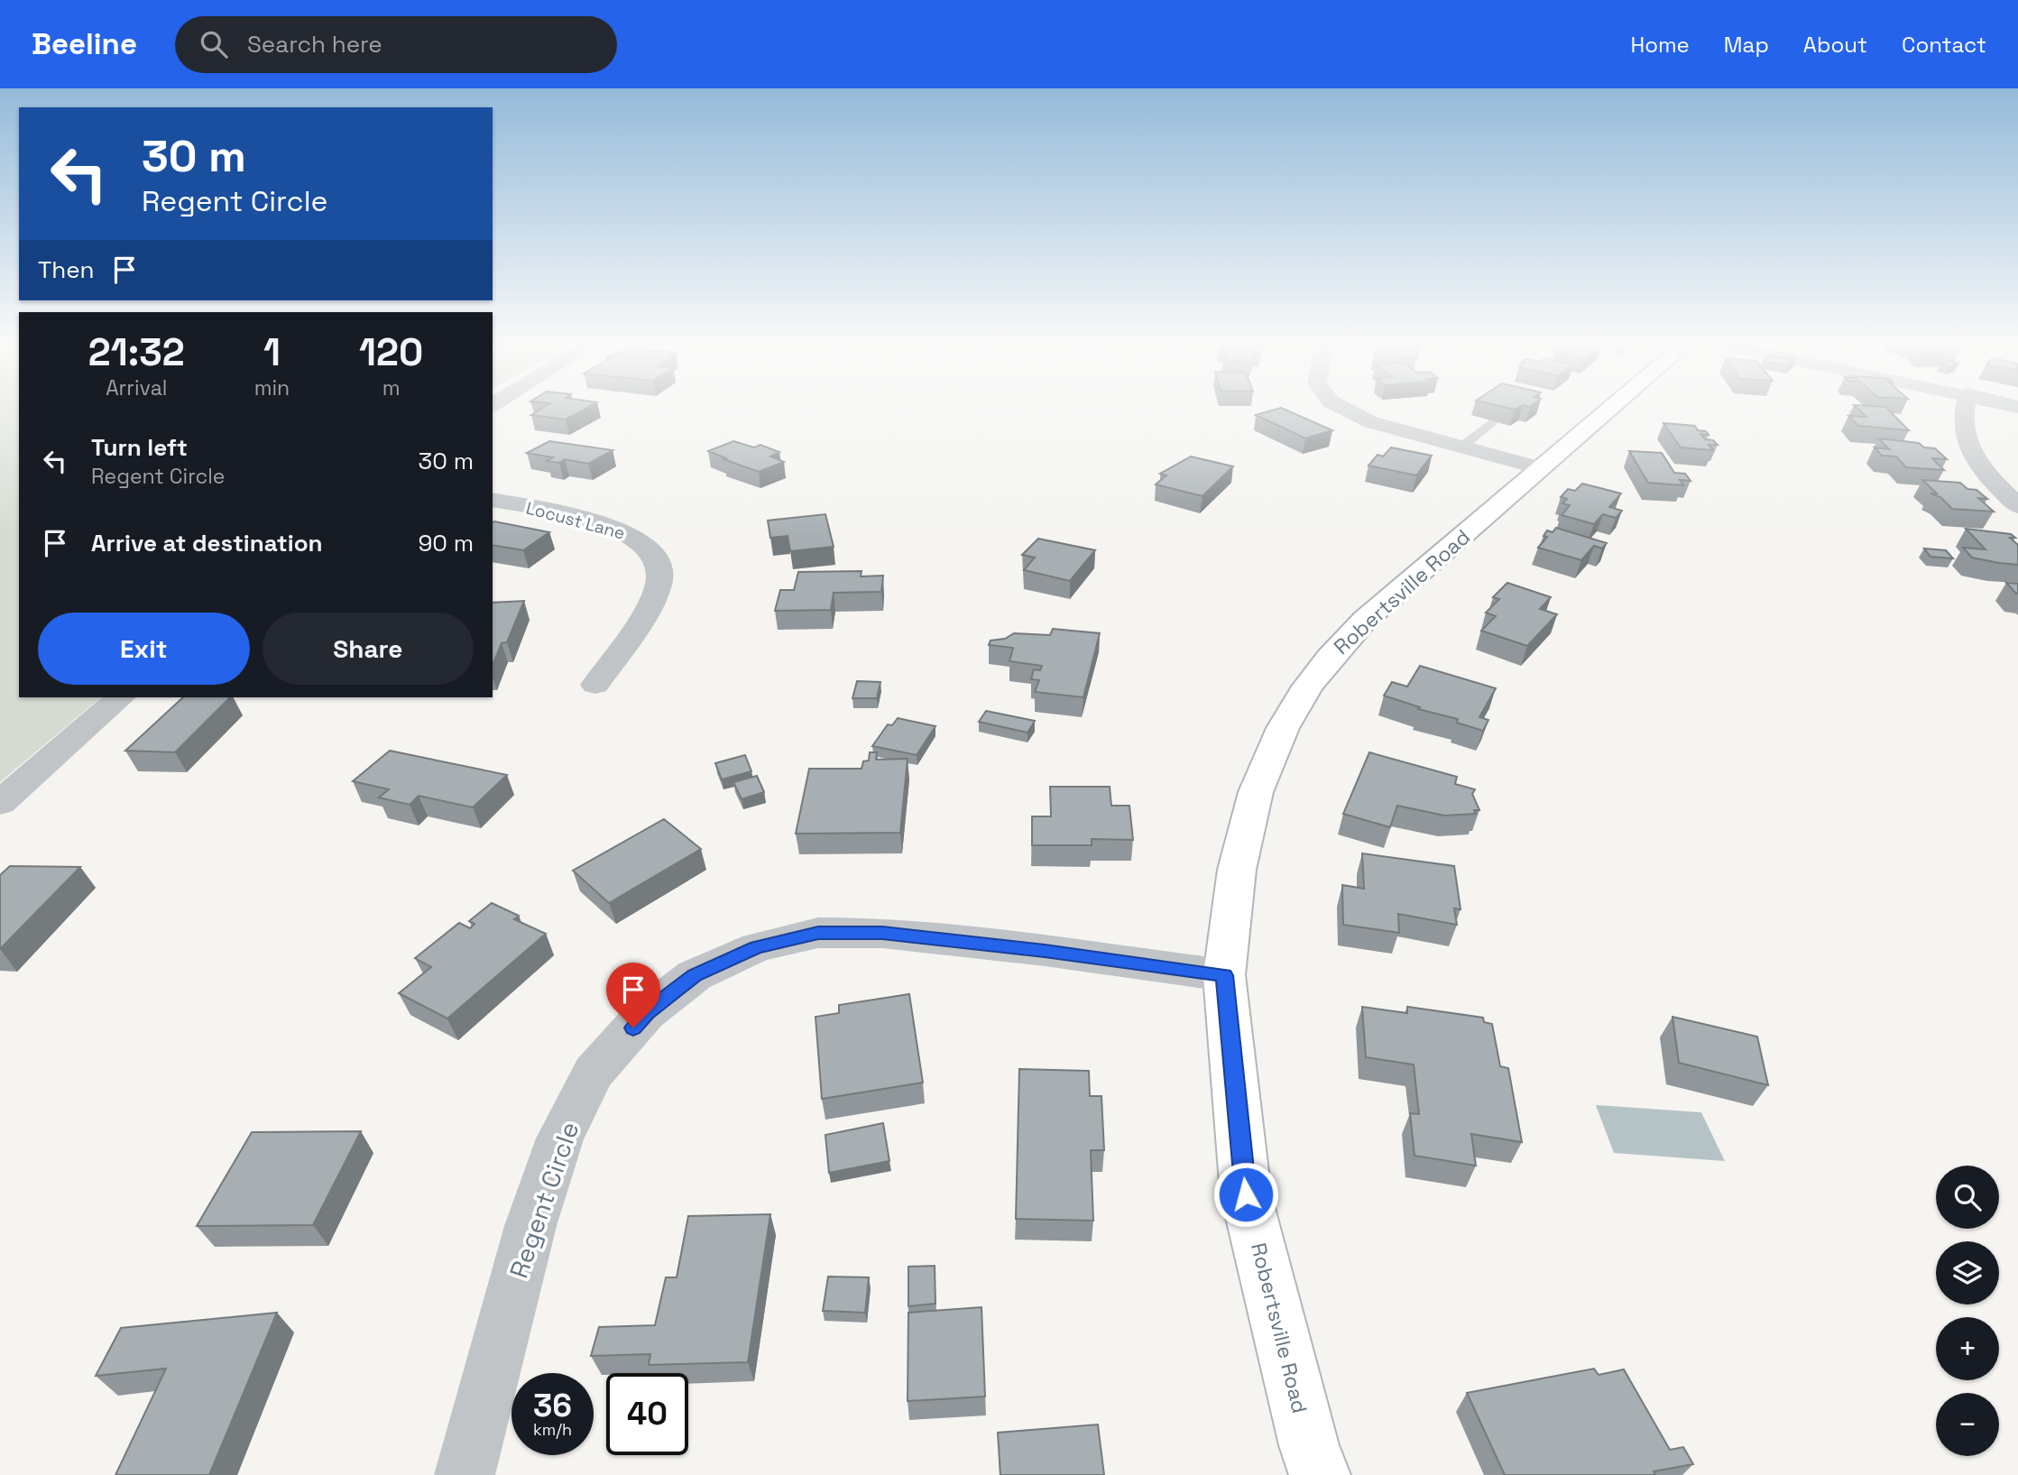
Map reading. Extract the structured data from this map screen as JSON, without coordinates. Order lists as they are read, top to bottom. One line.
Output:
{"streets":{"street":["Locust Lane","Robertsville Road","Regent Circle"]},"crossings":[["Robertsville Road","Regent Circle"]],"page":{"header":"Beeline","search":"Search here","nav":["Home","Map","About","Contact"],"turn":["30 m","Regent Circle"],"then":"Then","eta":["21:32","Arrival","1","min","120","m"],"list":[{"name":"Turn left","note":"Regent Circle","value":"30 m"},{"name":"Arrive at destination","value":"90 m"}],"buttons":["Exit","Share"],"map_buttons":["+","−"],"speed":"36 km/h","limit":"40"}}
